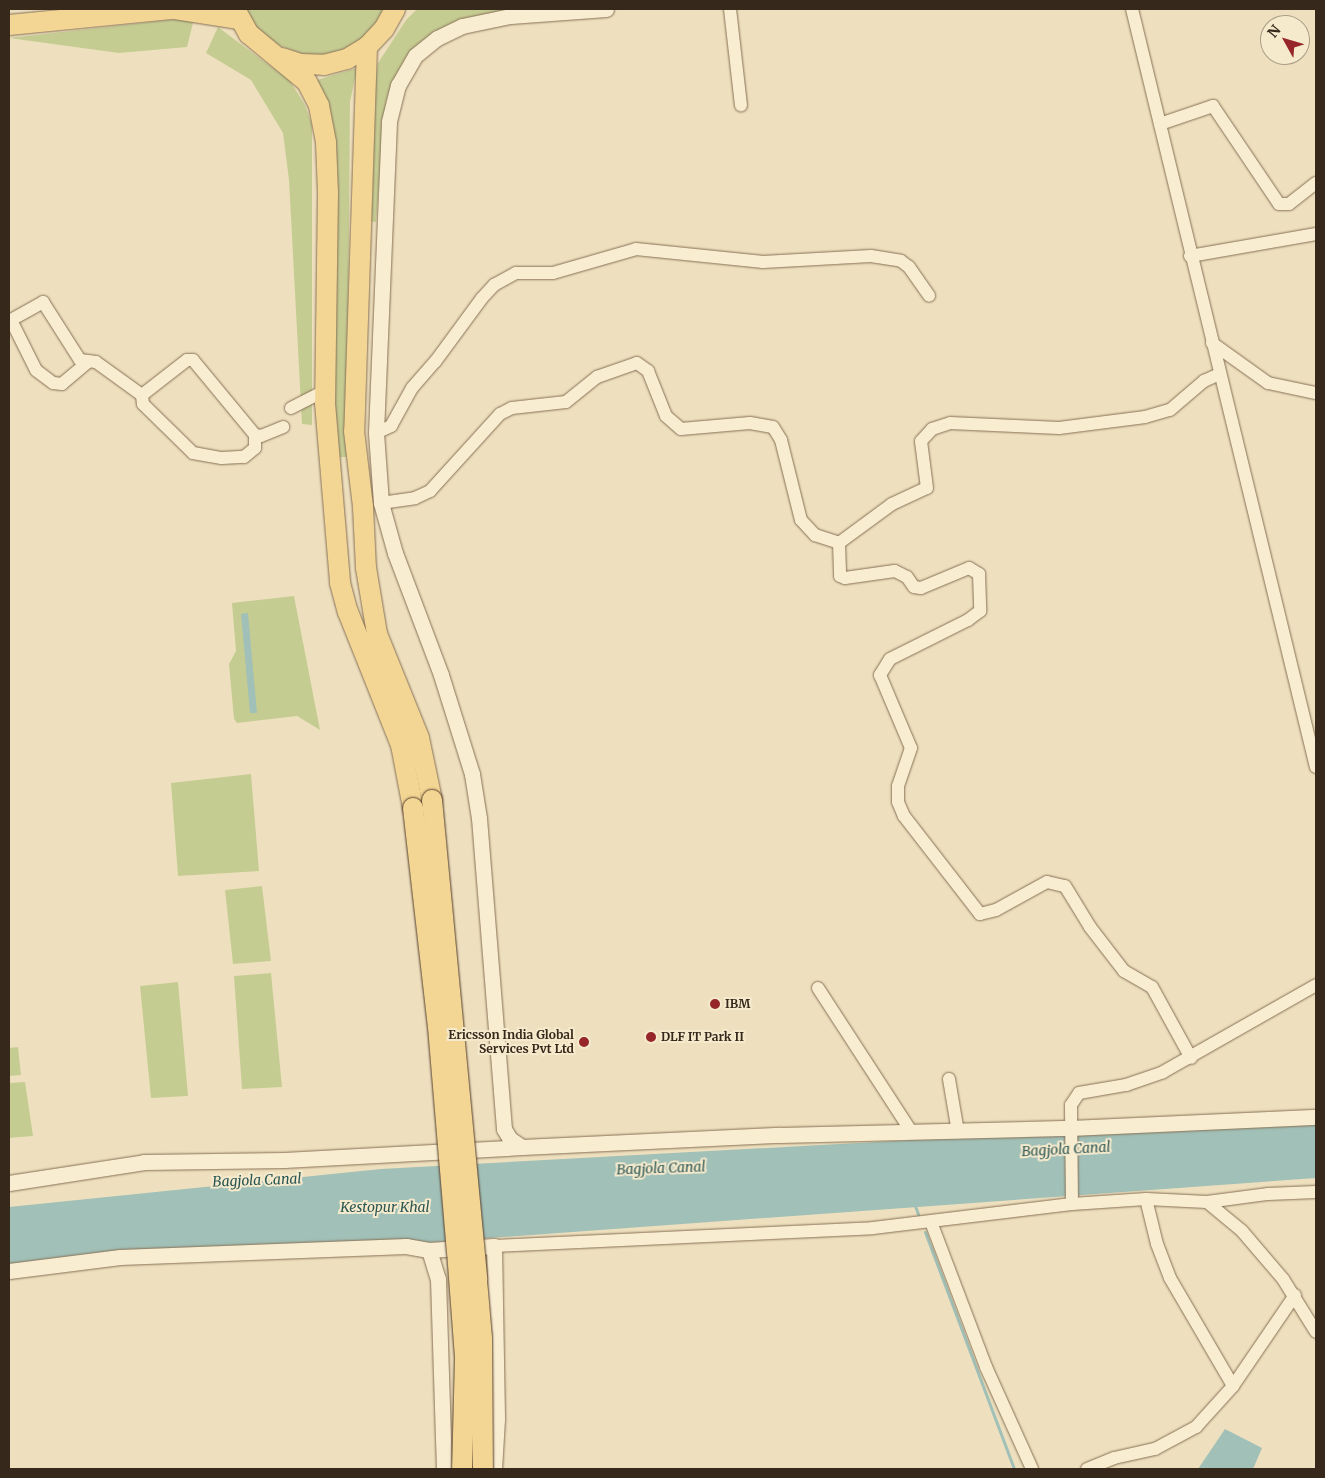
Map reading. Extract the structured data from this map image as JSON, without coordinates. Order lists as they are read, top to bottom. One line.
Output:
{"water":["Bagjola Canal","Kestopur Khal"],"places":["IBM","DLF IT Park II","Ericsson India Global Services Pvt Ltd"],"north":"top left"}
